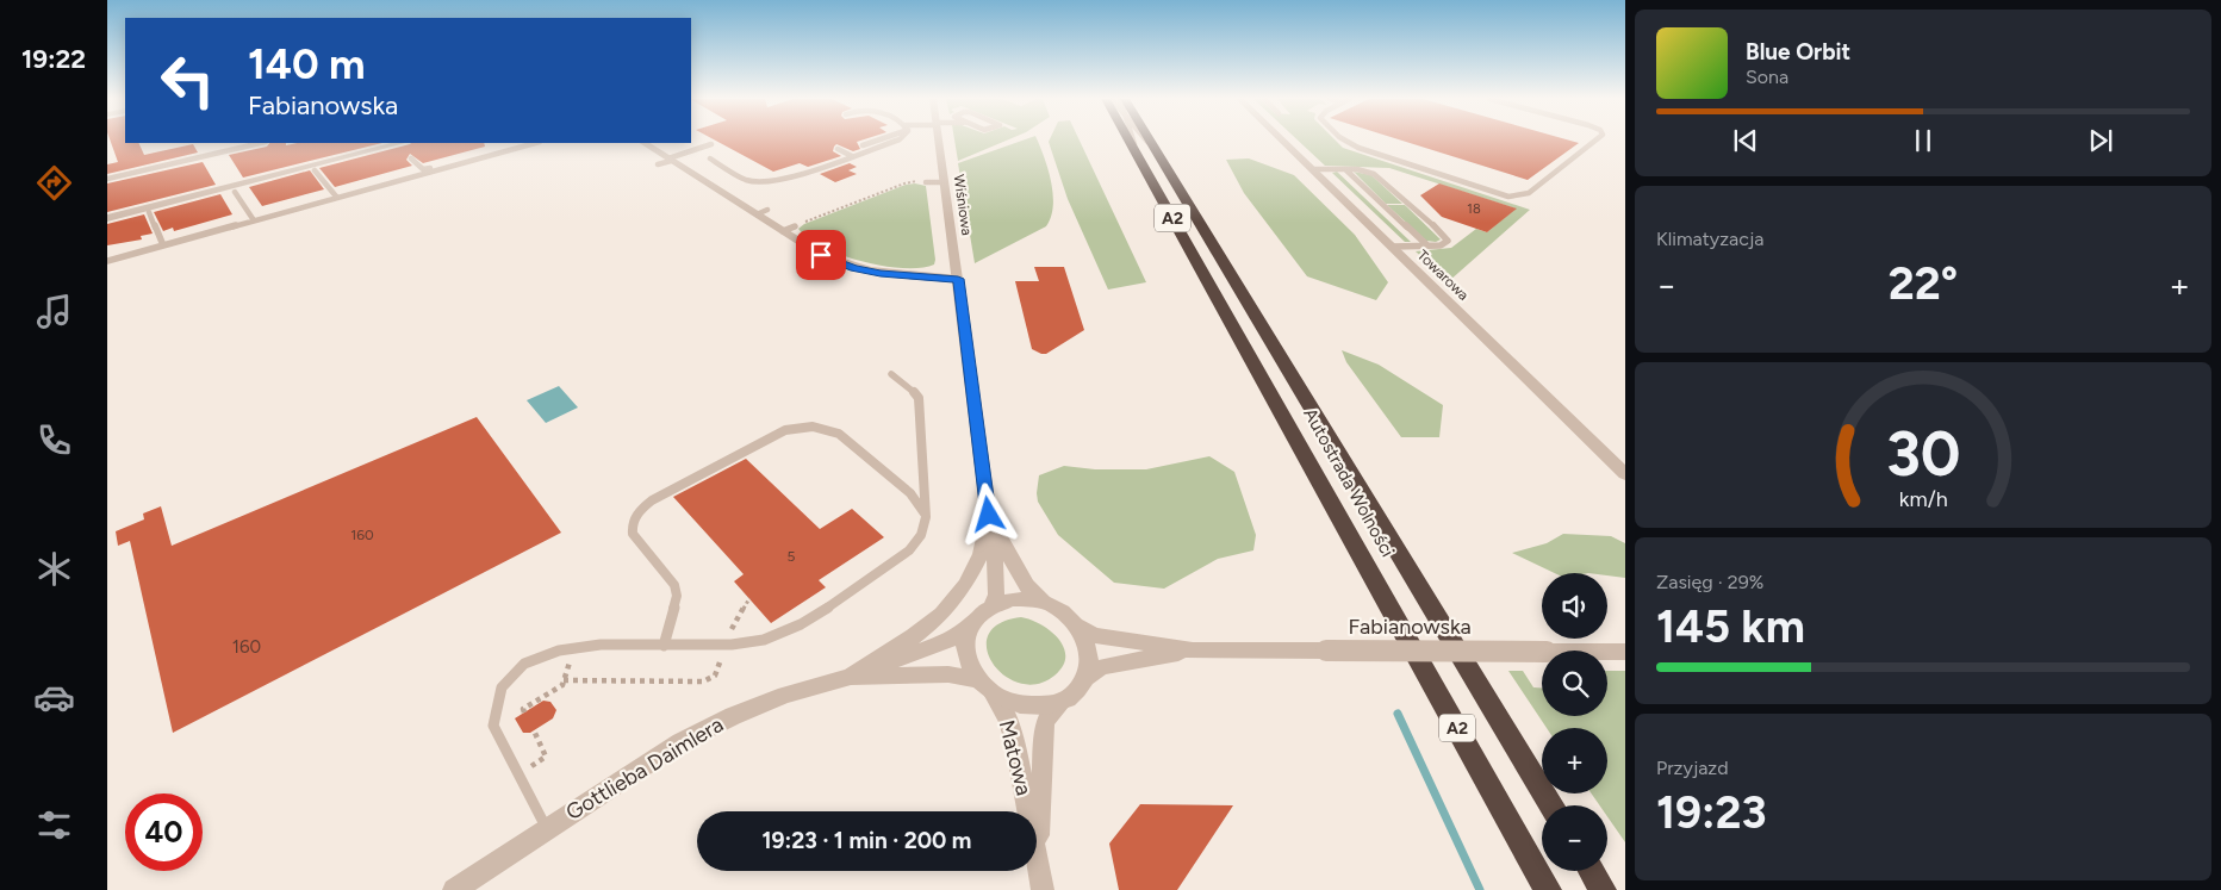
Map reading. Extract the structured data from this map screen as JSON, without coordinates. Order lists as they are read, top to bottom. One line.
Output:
{"streets":{"highway":["A2","Autostrada Wolności"],"street":["Wiśniowa","Towarowa","Fabianowska","Matowa","Gottlieba Daimlera"]},"crossings":[["Fabianowska","Matowa"],["Fabianowska","Gottlieba Daimlera"],["Matowa","Gottlieba Daimlera"]],"house_numbers":["18","160","5","160"],"page":{"tabs":"19:22","turn":["140 m","Fabianowska"],"song":["Blue Orbit","Sona"],"tile":["Klimatyzacja",["Zasięg · 29%","145 km"],["Przyjazd","19:23"]],"heat":["−","22°","+"],"map_buttons":["+","−"],"limit":"40","trip":"19:23 · 1 min · 200 m","gauge":["30","km/h"]}}
